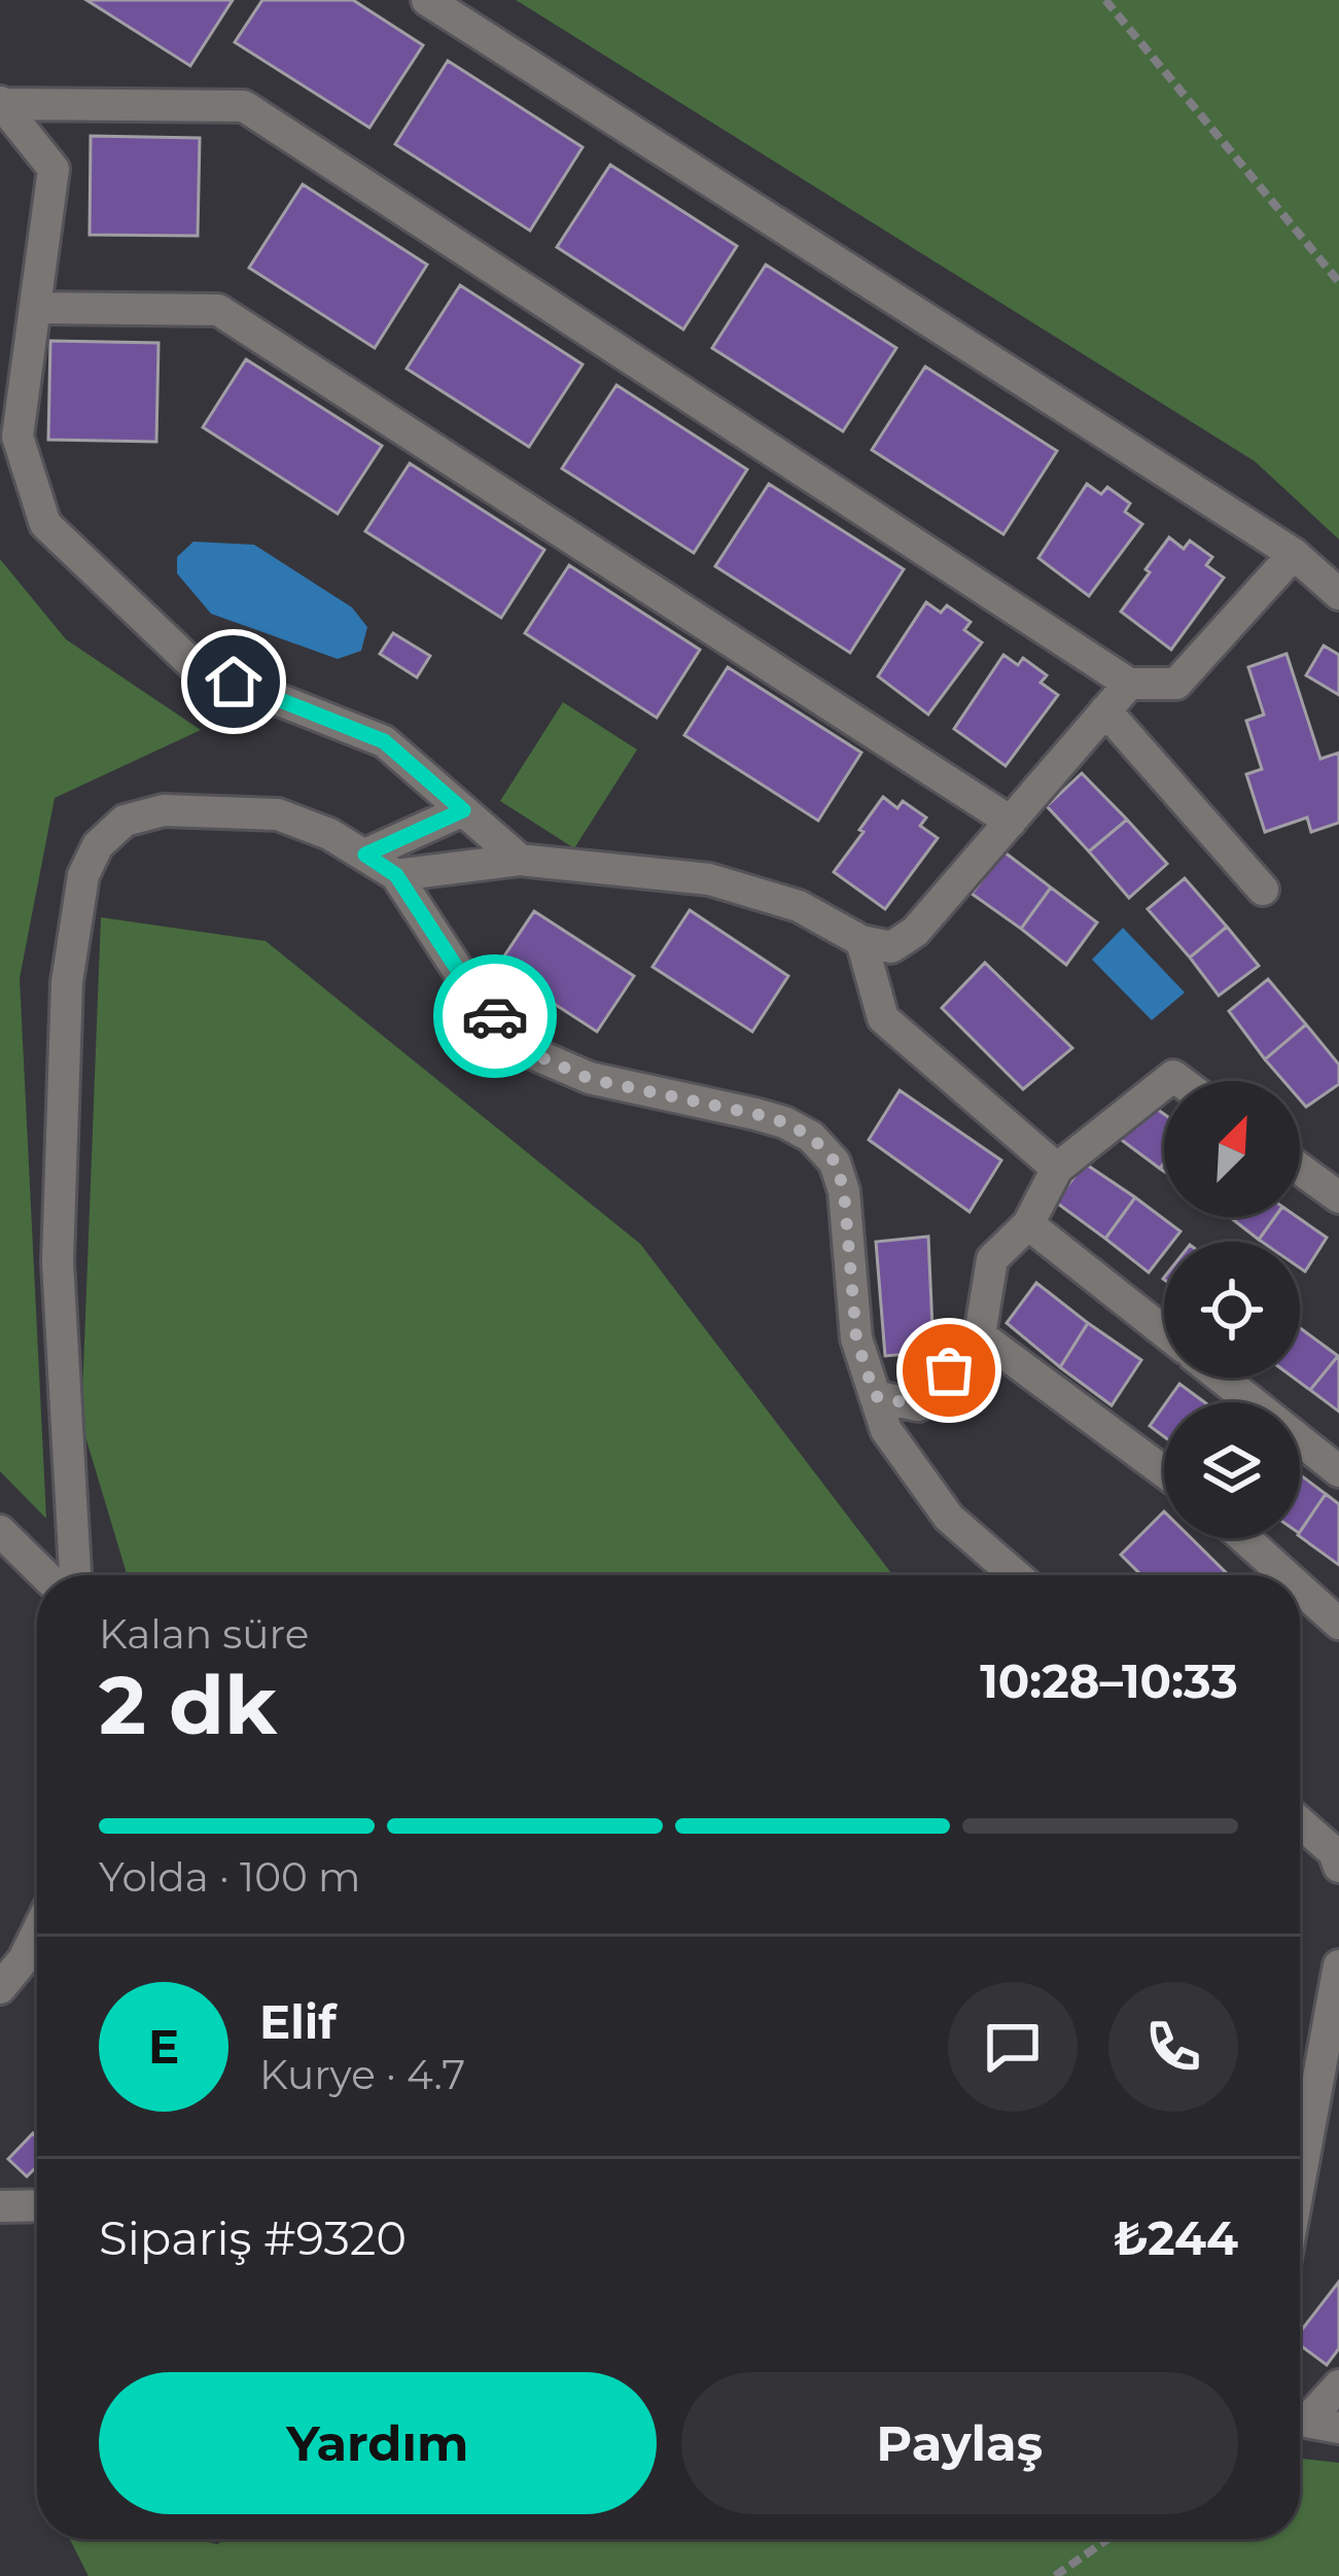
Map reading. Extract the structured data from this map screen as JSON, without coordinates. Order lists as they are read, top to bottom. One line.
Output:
{"north":"top right","page":{"heading":["2 dk","Kalan süre","10:28–10:33"],"panel":["Elif","Kurye · 4.7","Sipariş #9320","₺244"],"bar":"Yolda · 100 m","round":"E","buttons":["Yardım","Paylaş"]}}
